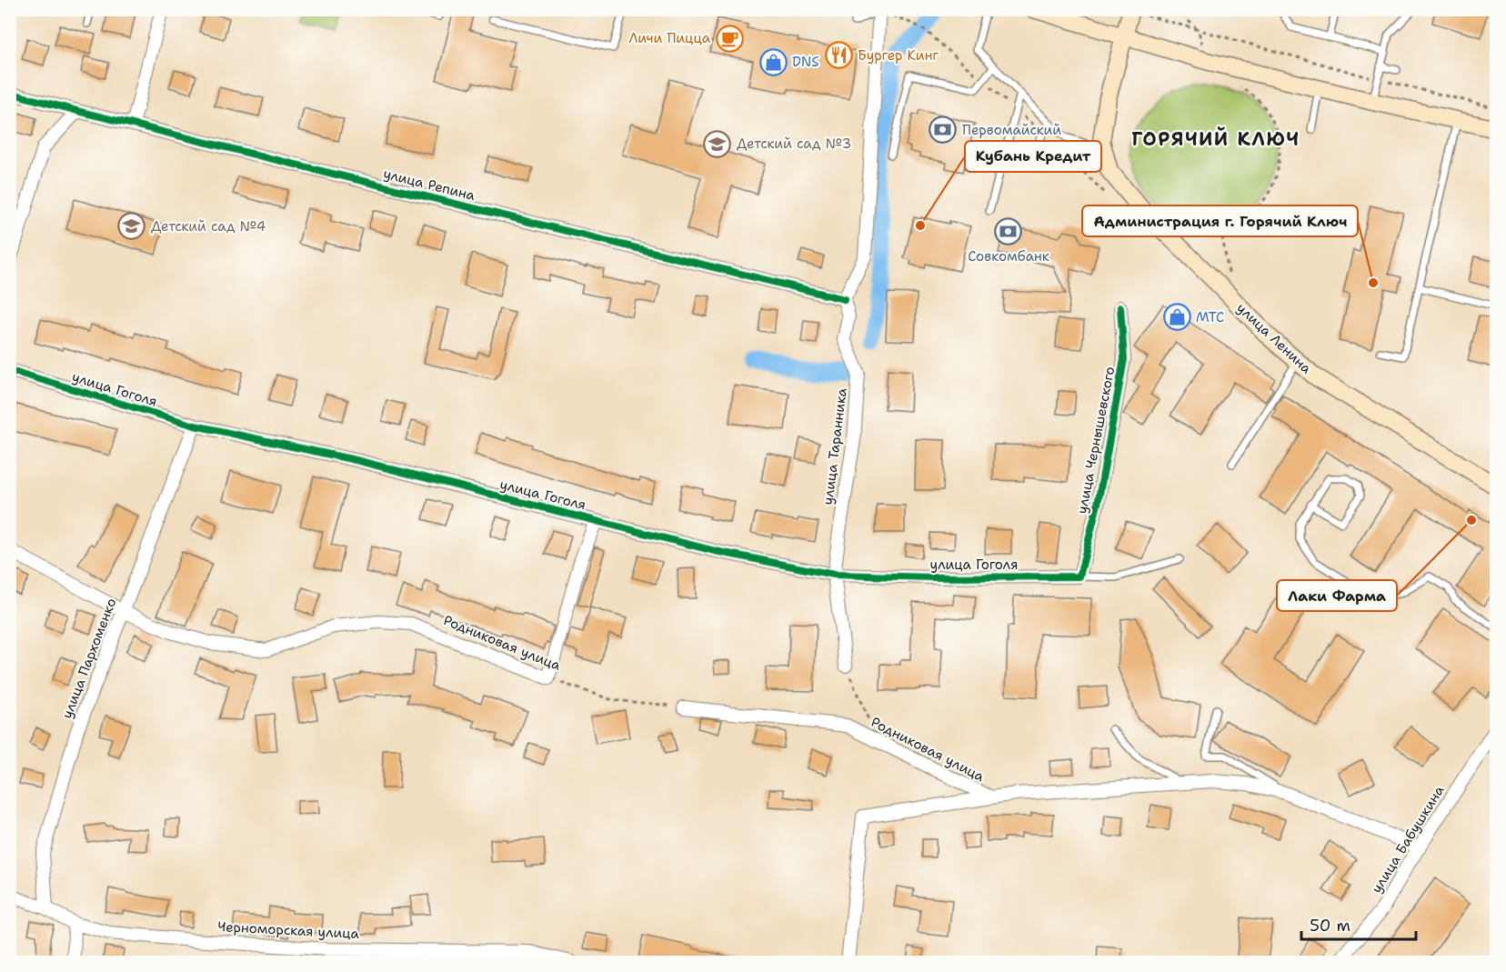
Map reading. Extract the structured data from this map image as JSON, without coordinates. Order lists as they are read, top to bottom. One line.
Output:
{"streets":{"street":["улица Репина","улица Ленина","улица Гоголя","улица Чернышевского","улица Таранника","Родниковая улица","улица Пархоменко","улица Бабушкина","Черноморская улица"]},"crossings":[["улица Репина","улица Таранника"],["улица Гоголя","улица Чернышевского"],["улица Гоголя","улица Таранника"],["улица Гоголя","улица Пархоменко"],["Родниковая улица","улица Пархоменко"],["Родниковая улица","улица Бабушкина"],["улица Пархоменко","Черноморская улица"]],"districts":["ГОРЯЧИЙ КЛЮЧ"],"places":{"cafe":["Личи Пицца"],"restaurant":["Бургер Кинг"],"shop":["DNS","МТС"],"bank":["Первомайский","Совкомбанк"],"school or university":["Детский сад №3","Детский сад №4"],"other":["Кубань Кредит","Администрация г. Горячий Ключ","Лаки Фарма"]},"scale_bar":"50 m"}
